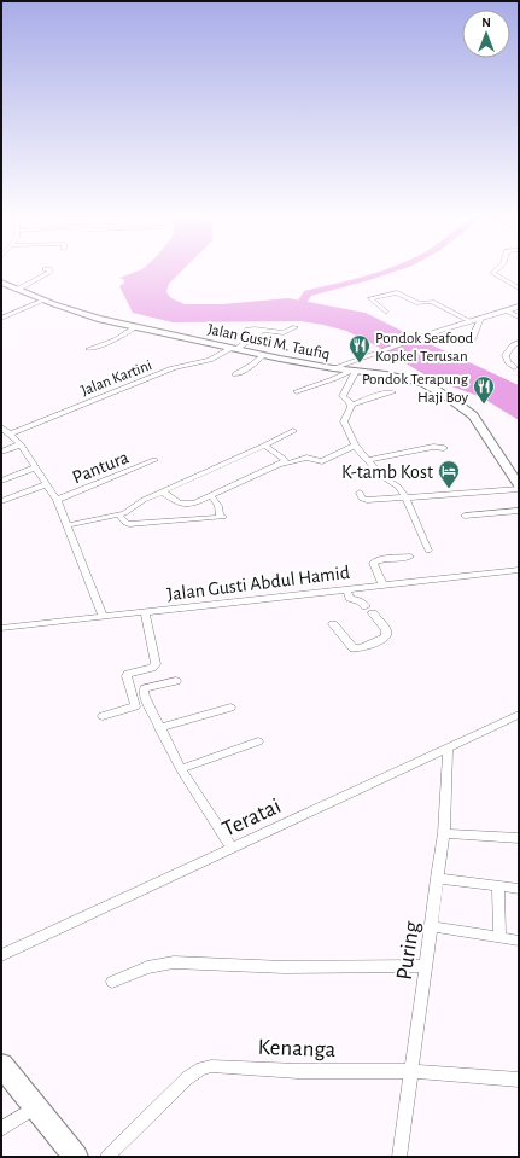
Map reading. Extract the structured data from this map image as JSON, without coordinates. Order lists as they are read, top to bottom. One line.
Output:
{"streets":{"main road":["Jalan Gusti M. Taufiq"],"street":["Jalan Kartini","Pantura","Jalan Gusti Abdul Hamid","Teratai","Puring","Kenanga"]},"crossings":[["Jalan Gusti M. Taufiq","Jalan Kartini"],["Teratai","Puring"],["Puring","Kenanga"]],"places":{"restaurant":["Pondok Seafood Kopkel Terusan","Pondok Terapung Haji Boy"],"hotel":["K-tamb Kost"]},"north":"top"}
